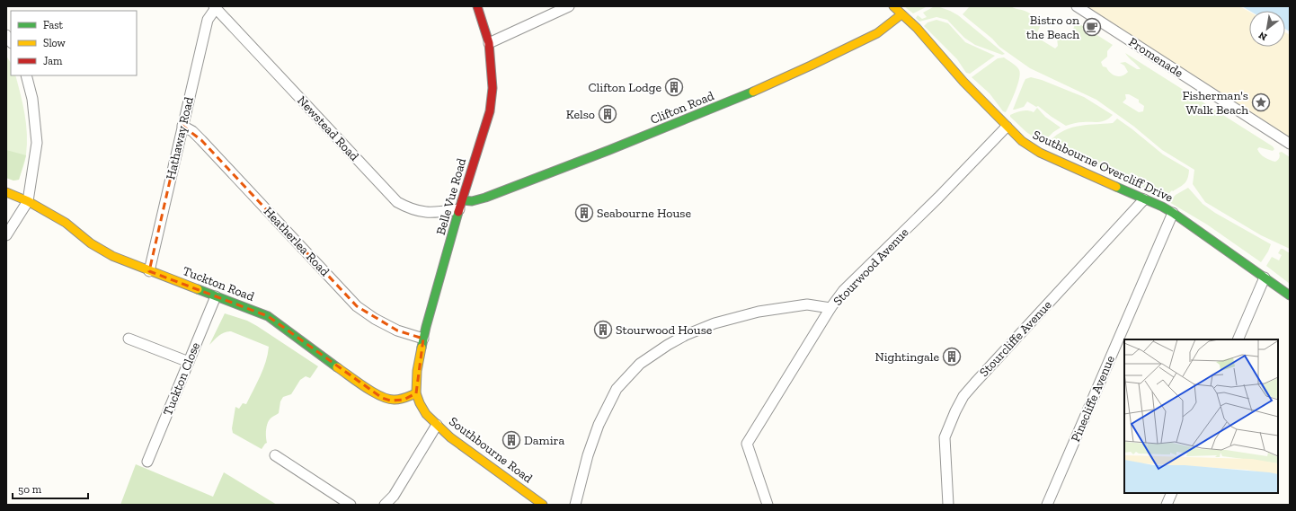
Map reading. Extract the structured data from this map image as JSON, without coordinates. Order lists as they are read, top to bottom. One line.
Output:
{"streets":{"street":["Promenade","Clifton Road","Newstead Road","Hathaway Road","Southbourne Overcliff Drive","Belle Vue Road","Heatherlea Road","Stourwood Avenue","Tuckton Road","Stourcliffe Avenue","Tuckton Close","Pinecliffe Avenue","Southbourne Road"]},"crossings":[["Clifton Road","Newstead Road"],["Clifton Road","Southbourne Overcliff Drive"],["Clifton Road","Belle Vue Road"],["Newstead Road","Hathaway Road"],["Newstead Road","Belle Vue Road"],["Hathaway Road","Heatherlea Road"],["Hathaway Road","Tuckton Road"],["Southbourne Overcliff Drive","Stourwood Avenue"],["Southbourne Overcliff Drive","Stourcliffe Avenue"],["Southbourne Overcliff Drive","Pinecliffe Avenue"],["Belle Vue Road","Heatherlea Road"],["Belle Vue Road","Tuckton Road"],["Belle Vue Road","Southbourne Road"],["Tuckton Road","Tuckton Close"],["Tuckton Road","Southbourne Road"]],"places":{"cafe":["Bistro on the Beach"],"building":["Clifton Lodge","Kelso","Seabourne House","Stourwood House","Nightingale","Damira"],"place":["Fisherman's Walk Beach"]},"legend":["Fast","Slow","Jam"],"scale_bar":"50 m","north":"bottom left"}
